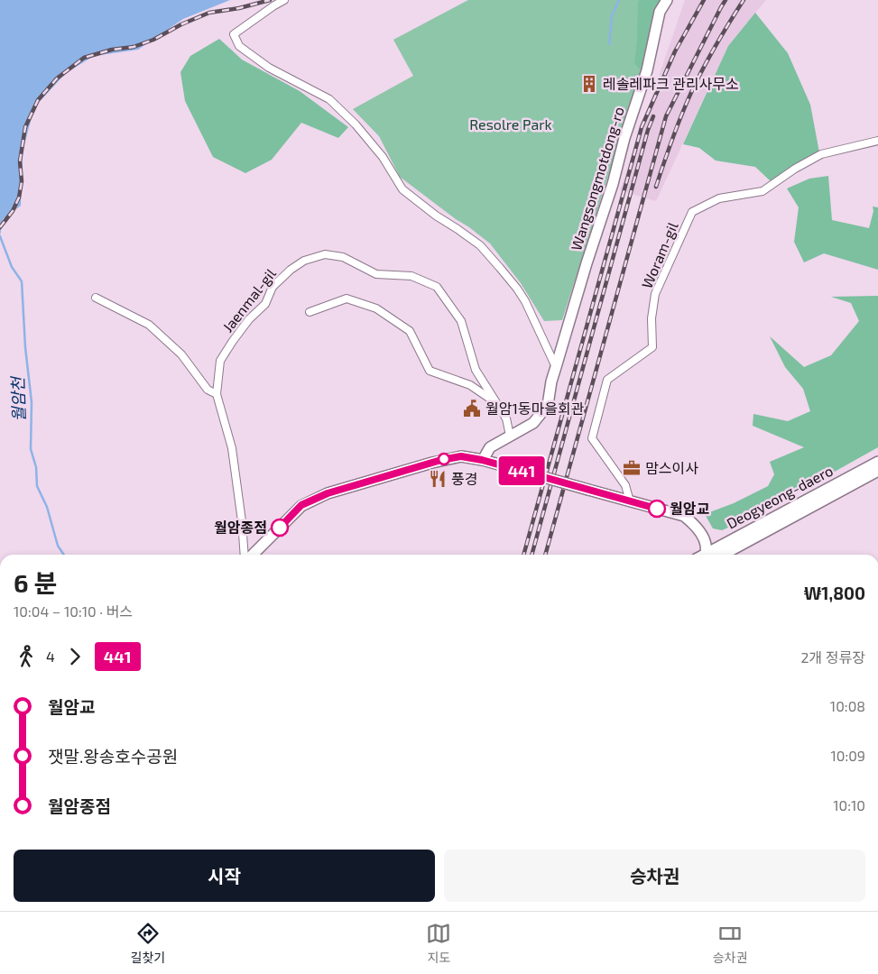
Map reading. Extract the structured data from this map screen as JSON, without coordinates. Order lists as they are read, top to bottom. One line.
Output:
{"streets":{"street":["Wangsongmotdong-ro","Woram-gil","Jaenmal-gil","Deogyeong-daero"]},"crossings":[["Wangsongmotdong-ro","Jaenmal-gil"]],"water":["월암천"],"parks":["Resolre Park"],"places":{"building":["레솔레파크 관리사무소"],"public building":["월암1동마을회관"],"office":["맘스이사"],"restaurant":["풍경"],"other":["월암교","월암종점"]},"lines":["bus line 441"],"page":{"on_map":"441","heading":["6 분","10:04 – 10:10 · 버스","₩1,800"],"legs":["4","441","2개 정류장"],"list":[{"name":"월암교","value":"10:08"},{"name":"잿말.왕송호수공원","value":"10:09"},{"name":"월암종점","value":"10:10"}],"buttons":["시작","승차권"],"tabs":["길찾기","지도","승차권"]}}
